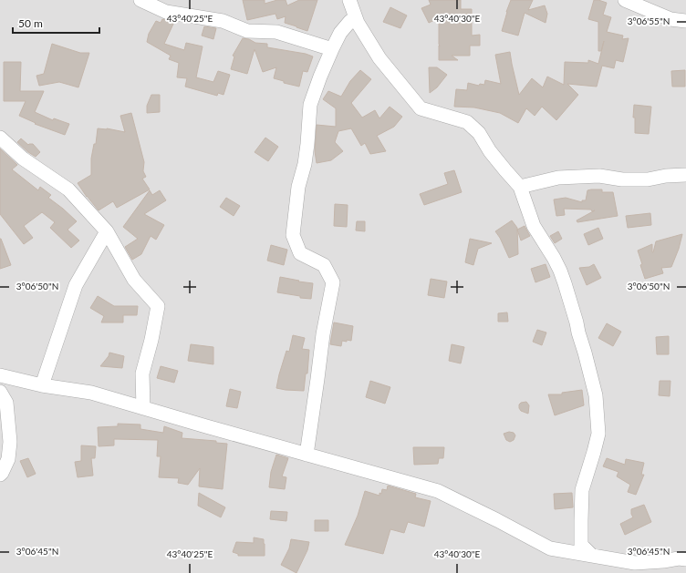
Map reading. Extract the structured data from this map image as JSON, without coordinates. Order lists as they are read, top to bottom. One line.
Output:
{"scale_bar":"50 m","coordinates":["43°40'25\"E","43°40'30\"E","3°06'55\"N","3°06'50\"N","3°06'45\"N"]}
